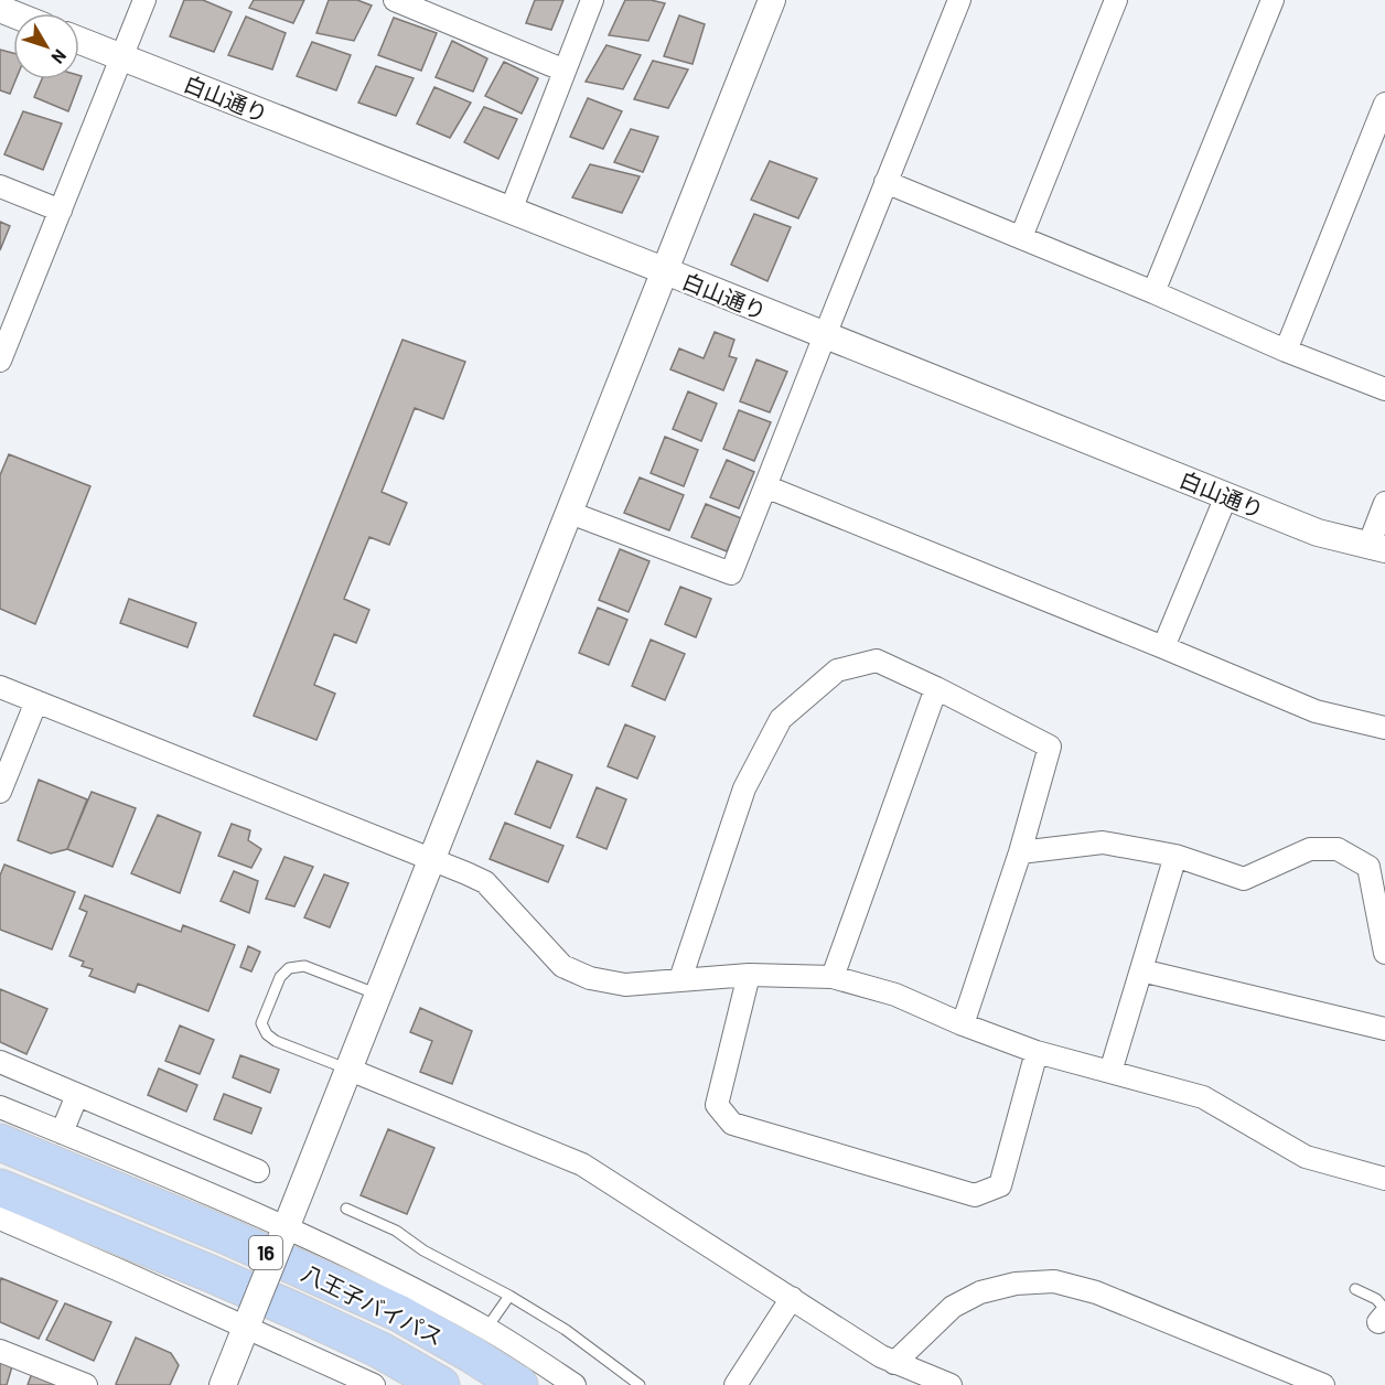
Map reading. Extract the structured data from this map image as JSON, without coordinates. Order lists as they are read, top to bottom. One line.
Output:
{"streets":{"highway":["16","八王子バイパス"],"street":["白山通り"]},"north":"bottom right"}
